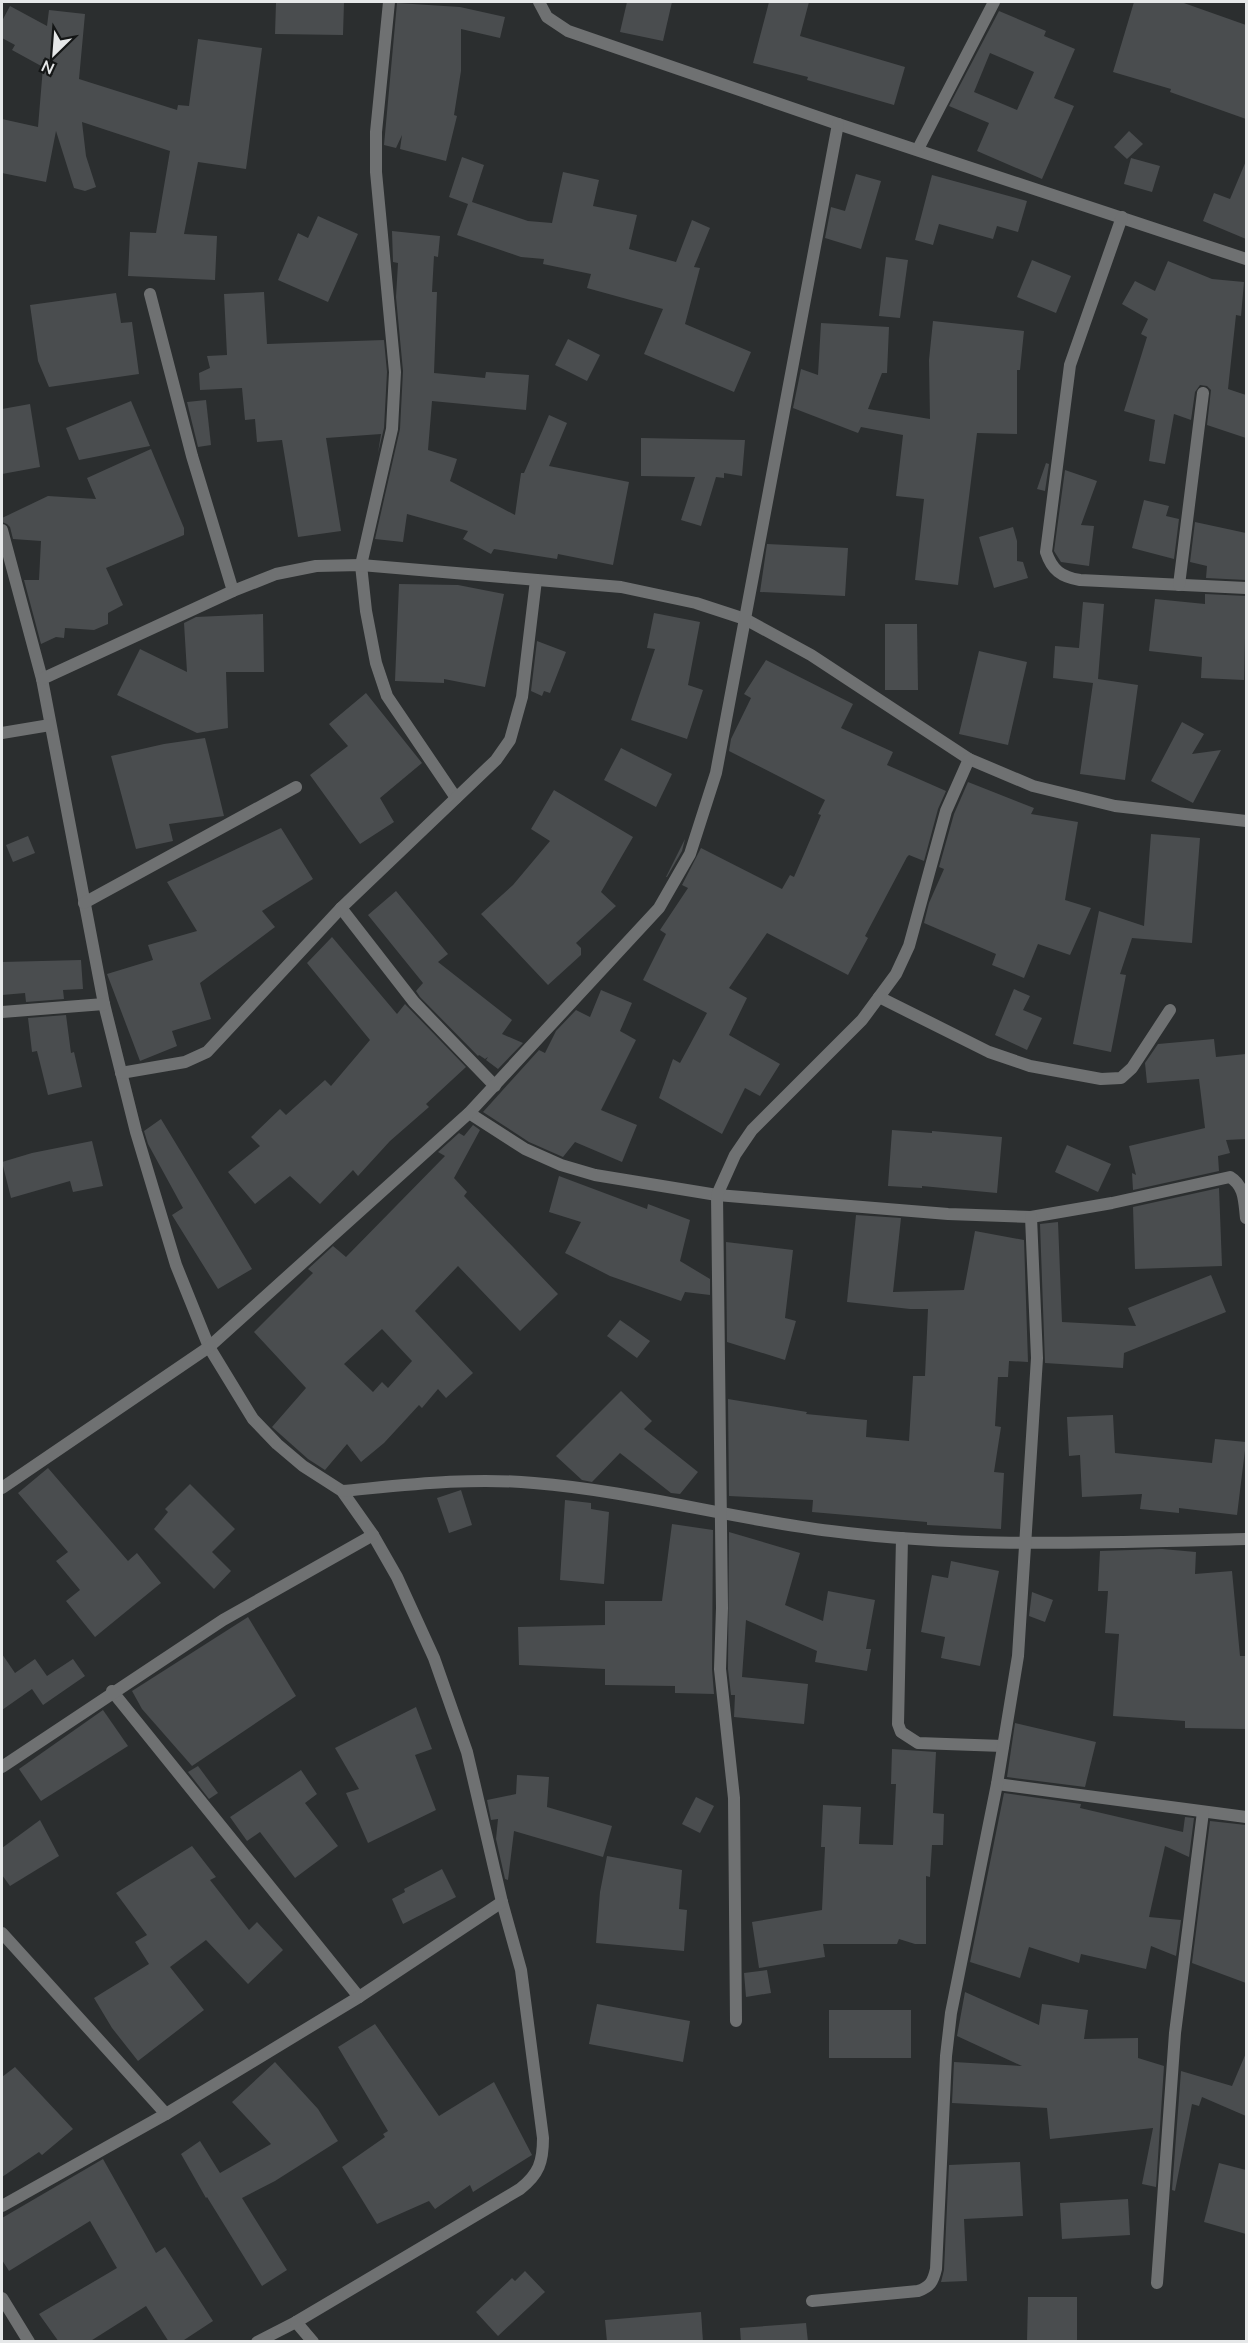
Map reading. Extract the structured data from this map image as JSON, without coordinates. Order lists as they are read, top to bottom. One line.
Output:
{"north":"bottom left"}
